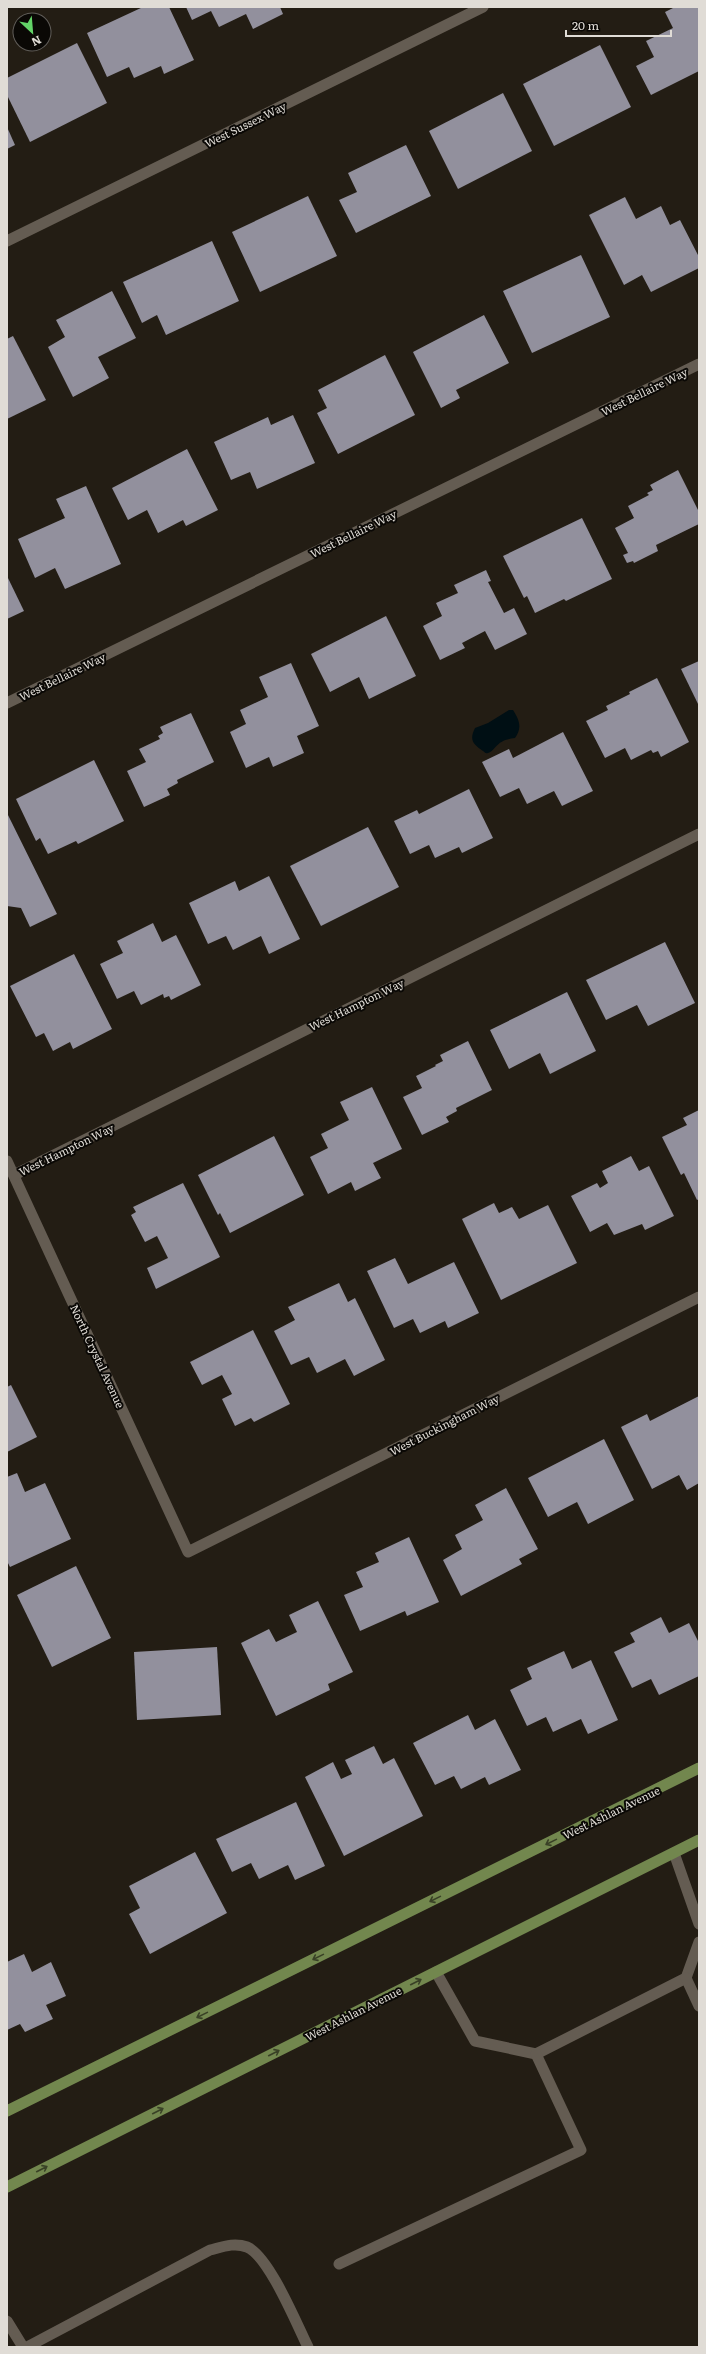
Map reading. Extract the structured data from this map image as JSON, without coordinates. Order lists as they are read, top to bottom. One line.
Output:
{"streets":{"main road":["West Ashlan Avenue"],"street":["West Sussex Way","West Bellaire Way","West Hampton Way","North Crystal Avenue","West Buckingham Way"]},"crossings":[["West Hampton Way","North Crystal Avenue"],["North Crystal Avenue","West Buckingham Way"]],"scale_bar":"20 m","north":"bottom right"}
